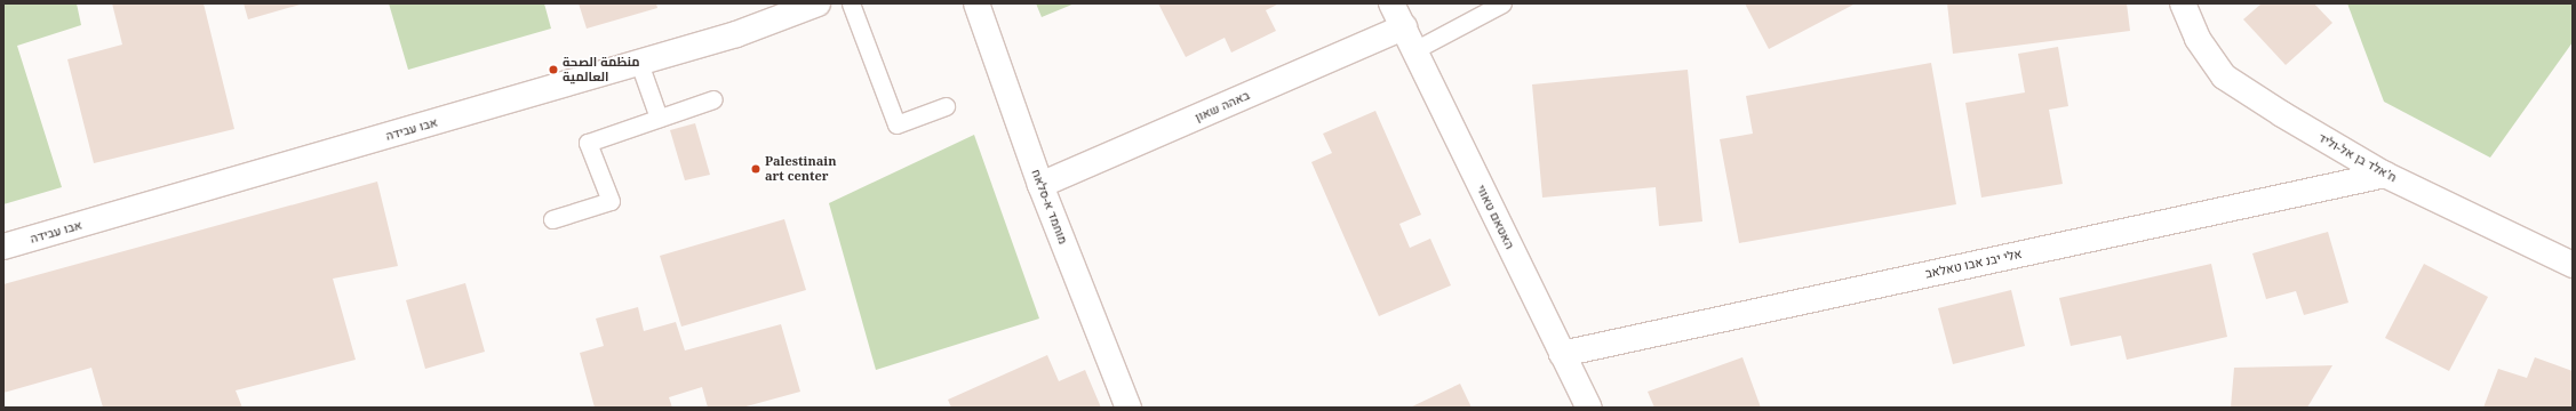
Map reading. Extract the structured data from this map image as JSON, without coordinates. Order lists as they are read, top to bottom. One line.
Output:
{"streets":{"street":["באהה שאון","אבו עבידה","ח'אלד בן אל-וליד","מוחמד א-סלאח","האטאם טאווי","אלי יבנ אבו טאלאב"]},"crossings":[["באהה שאון","מוחמד א-סלאח"],["באהה שאון","האטאם טאווי"],["ח'אלד בן אל-וליד","אלי יבנ אבו טאלאב"],["האטאם טאווי","אלי יבנ אבו טאלאב"]],"places":["منظمة الصحة العالمية","Palestinain art center"]}
